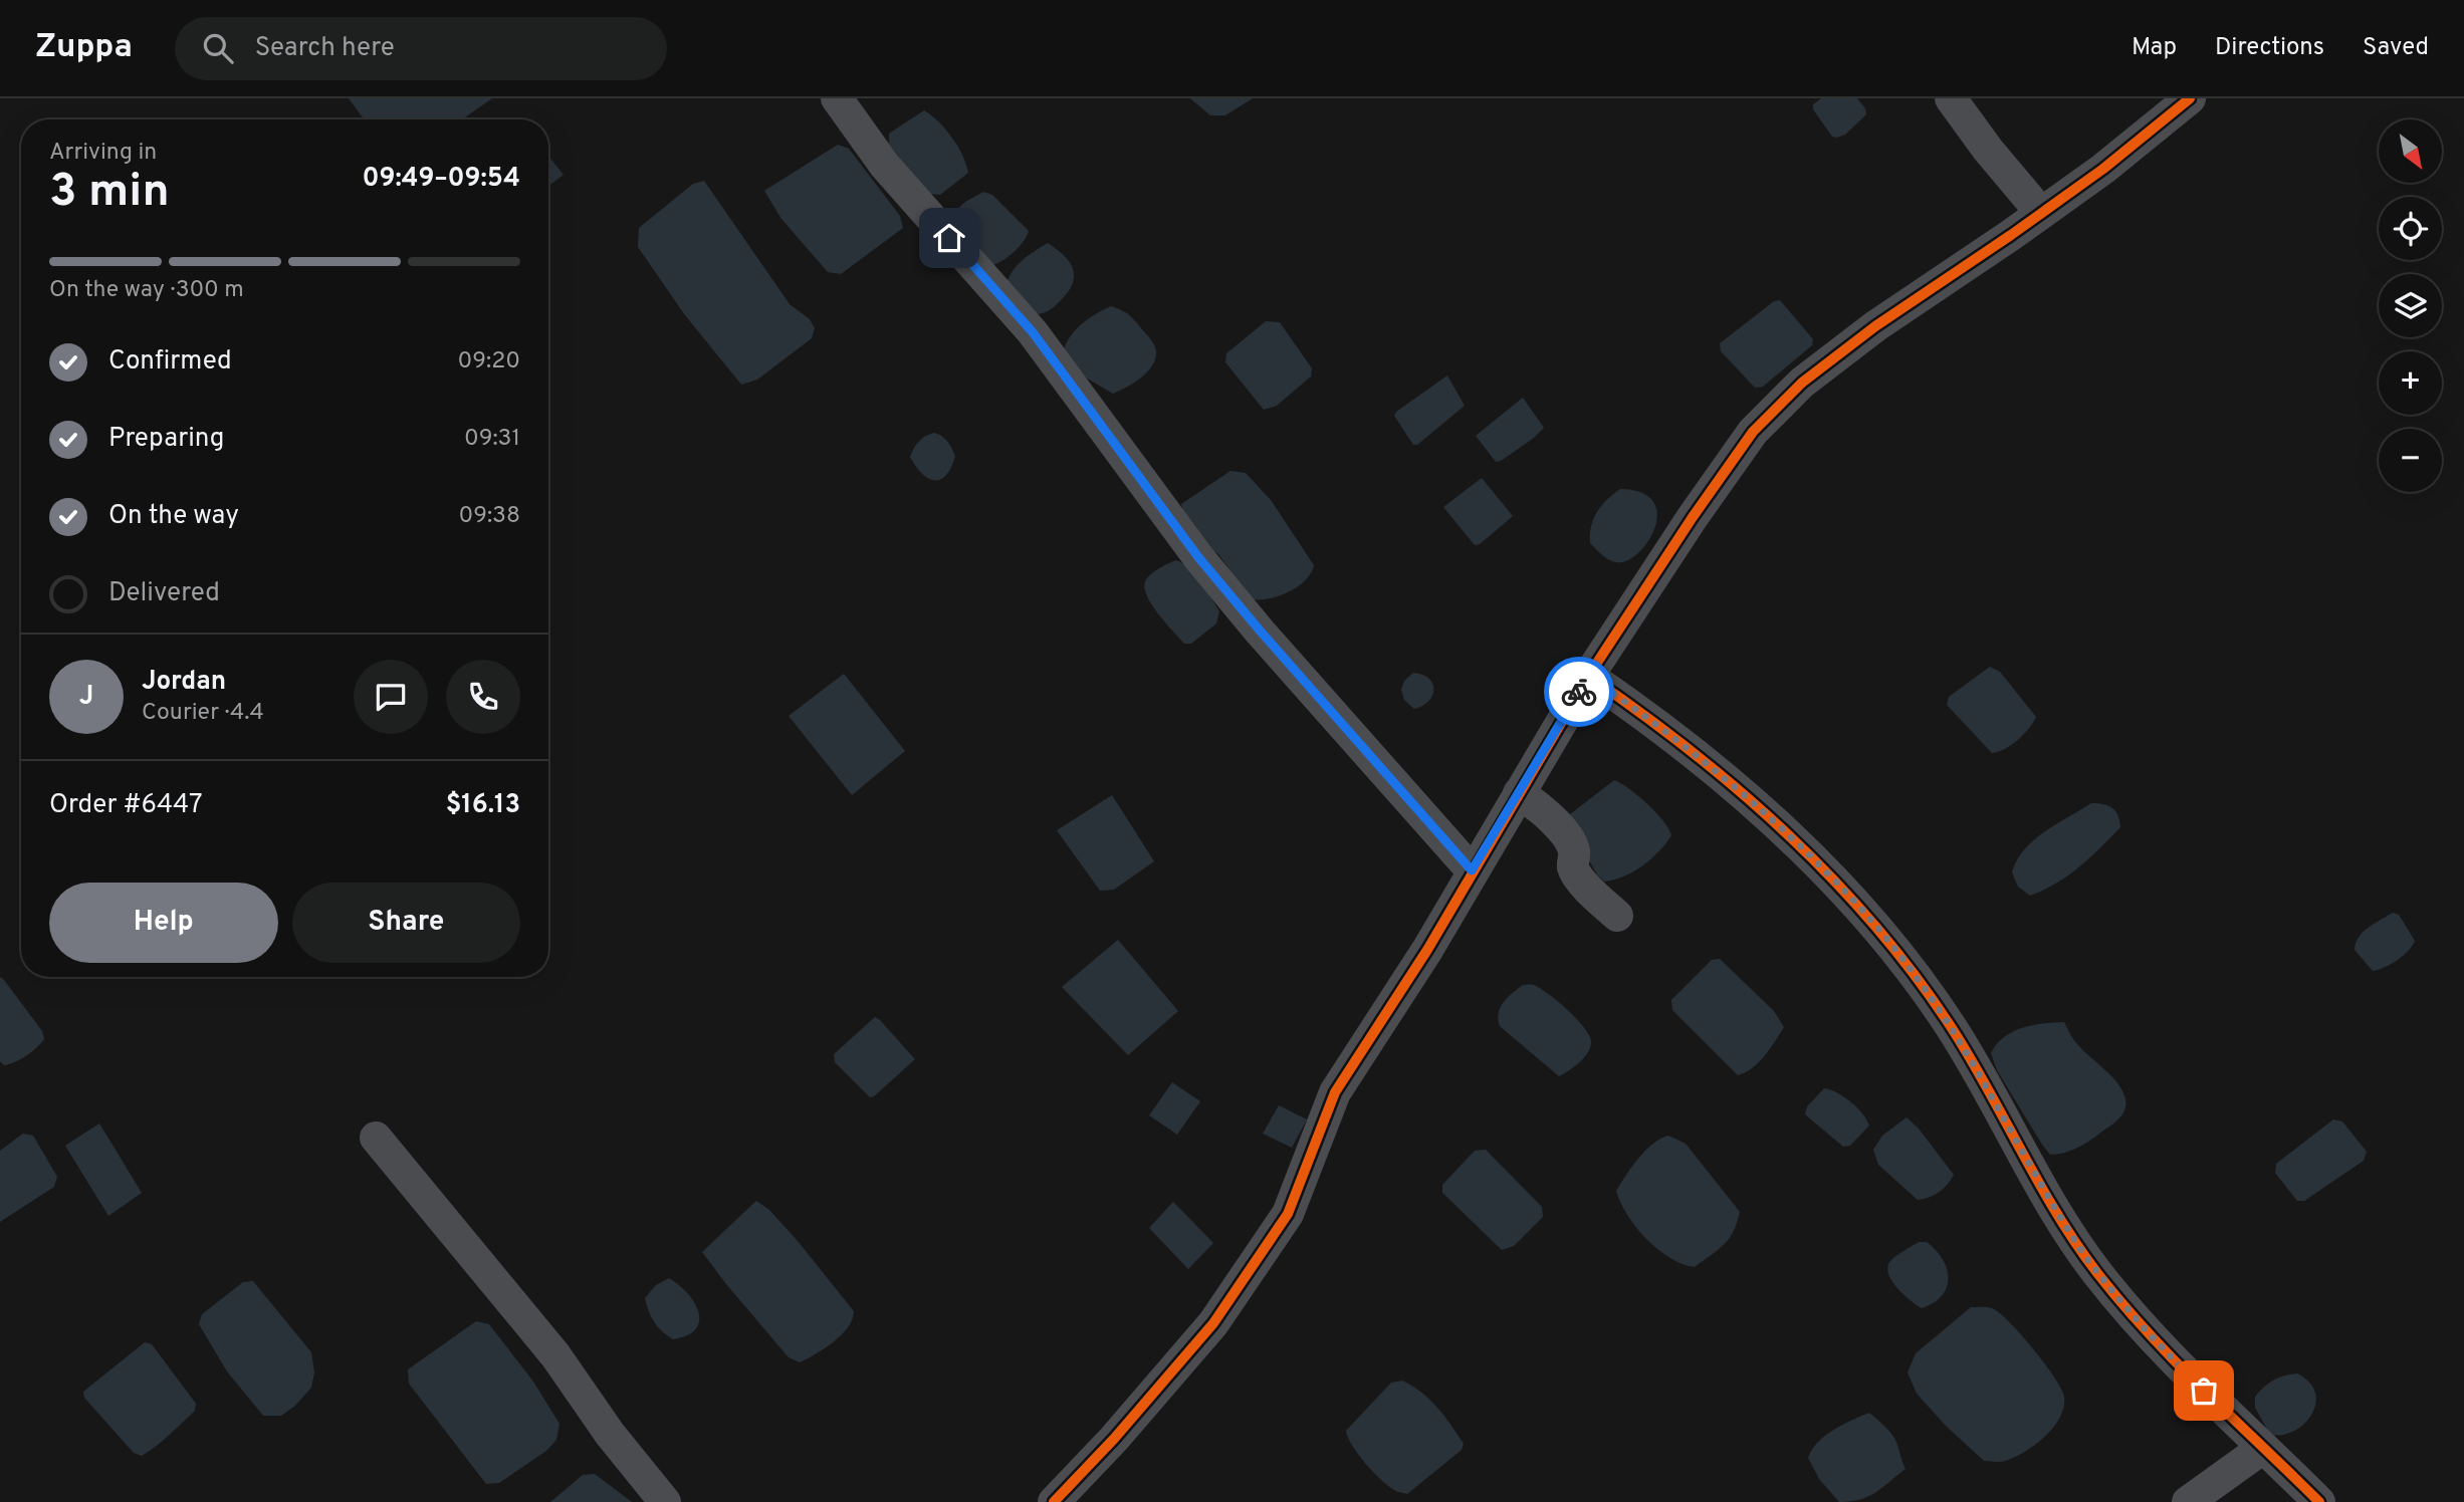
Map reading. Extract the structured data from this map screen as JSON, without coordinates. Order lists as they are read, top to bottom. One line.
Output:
{"north":"bottom right","page":{"header":"Zuppa","search":"Search here","nav":["Map","Directions","Saved"],"map_buttons":["+","−"],"heading":["3 min","Arriving in","09:49–09:54"],"panel":["Jordan","Courier · 4.4","Order #6447","$16.13"],"bar":"On the way · 300 m","list":[["Confirmed","09:20"],["Preparing","09:31"],["On the way","09:38"],"Delivered"],"round":"J","buttons":["Help","Share"]}}
